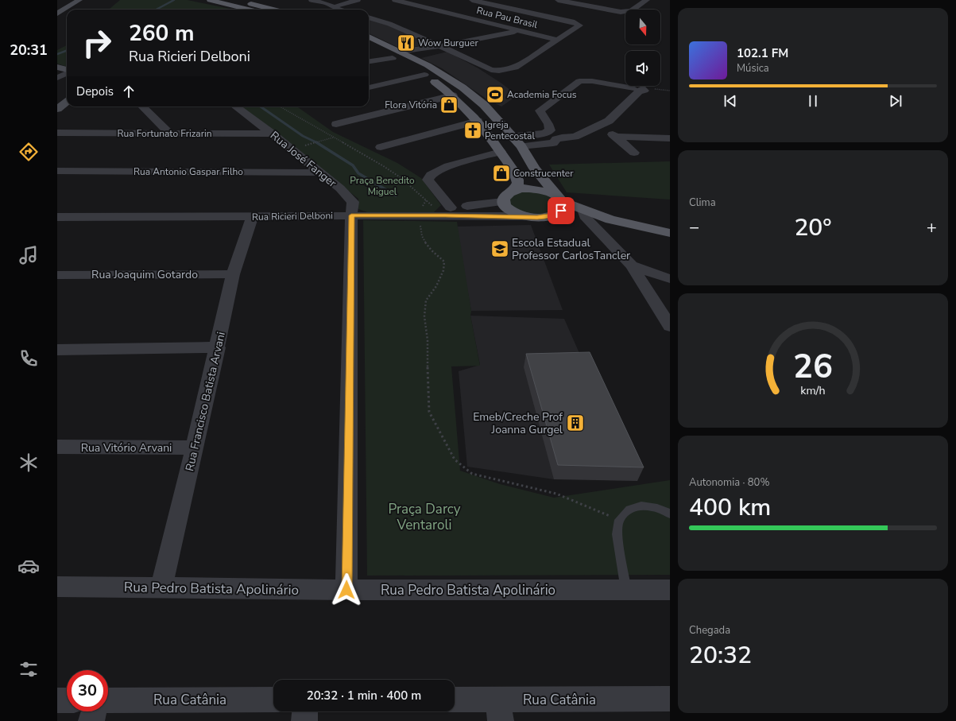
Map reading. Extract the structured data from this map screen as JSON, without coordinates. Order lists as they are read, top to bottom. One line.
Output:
{"streets":{"street":["Rua Pau Brasil","Rua Fortunato Frizarin","Rua José Fanger","Rua Antonio Gaspar Filho","Rua Ricieri Delboni","Rua Joaquim Gotardo","Rua Francisco Batista Arvani","Rua Vitório Arvani","Rua Pedro Batista Apolinário","Rua Catânia"]},"crossings":[["Rua Fortunato Frizarin","Rua José Fanger"],["Rua José Fanger","Rua Antonio Gaspar Filho"],["Rua José Fanger","Rua Ricieri Delboni"],["Rua José Fanger","Rua Pedro Batista Apolinário"],["Rua Ricieri Delboni","Rua Francisco Batista Arvani"],["Rua Joaquim Gotardo","Rua Francisco Batista Arvani"],["Rua Francisco Batista Arvani","Rua Vitório Arvani"],["Rua Francisco Batista Arvani","Rua Pedro Batista Apolinário"]],"parks":["Praça Benedito Miguel","Praça Darcy Ventaroli"],"places":{"restaurant":["Wow Burguer"],"sports":["Academia Focus"],"shop":["Flora Vitória","Construcenter"],"church":["Igreja Pentecostal"],"school or university":["Escola Estadual Professor CarlosTancler"],"building":["Emeb/Creche Prof Joanna Gurgel"]},"north":"bottom","page":{"tabs":"20:31","turn":["260 m","Rua Ricieri Delboni"],"song":["102.1 FM","Música"],"then":"Depois","tile":["Clima",["Autonomia · 80%","400 km"],["Chegada","20:32"]],"heat":["−","20°","+"],"limit":"30","trip":"20:32 · 1 min · 400 m","gauge":["26","km/h"]}}
